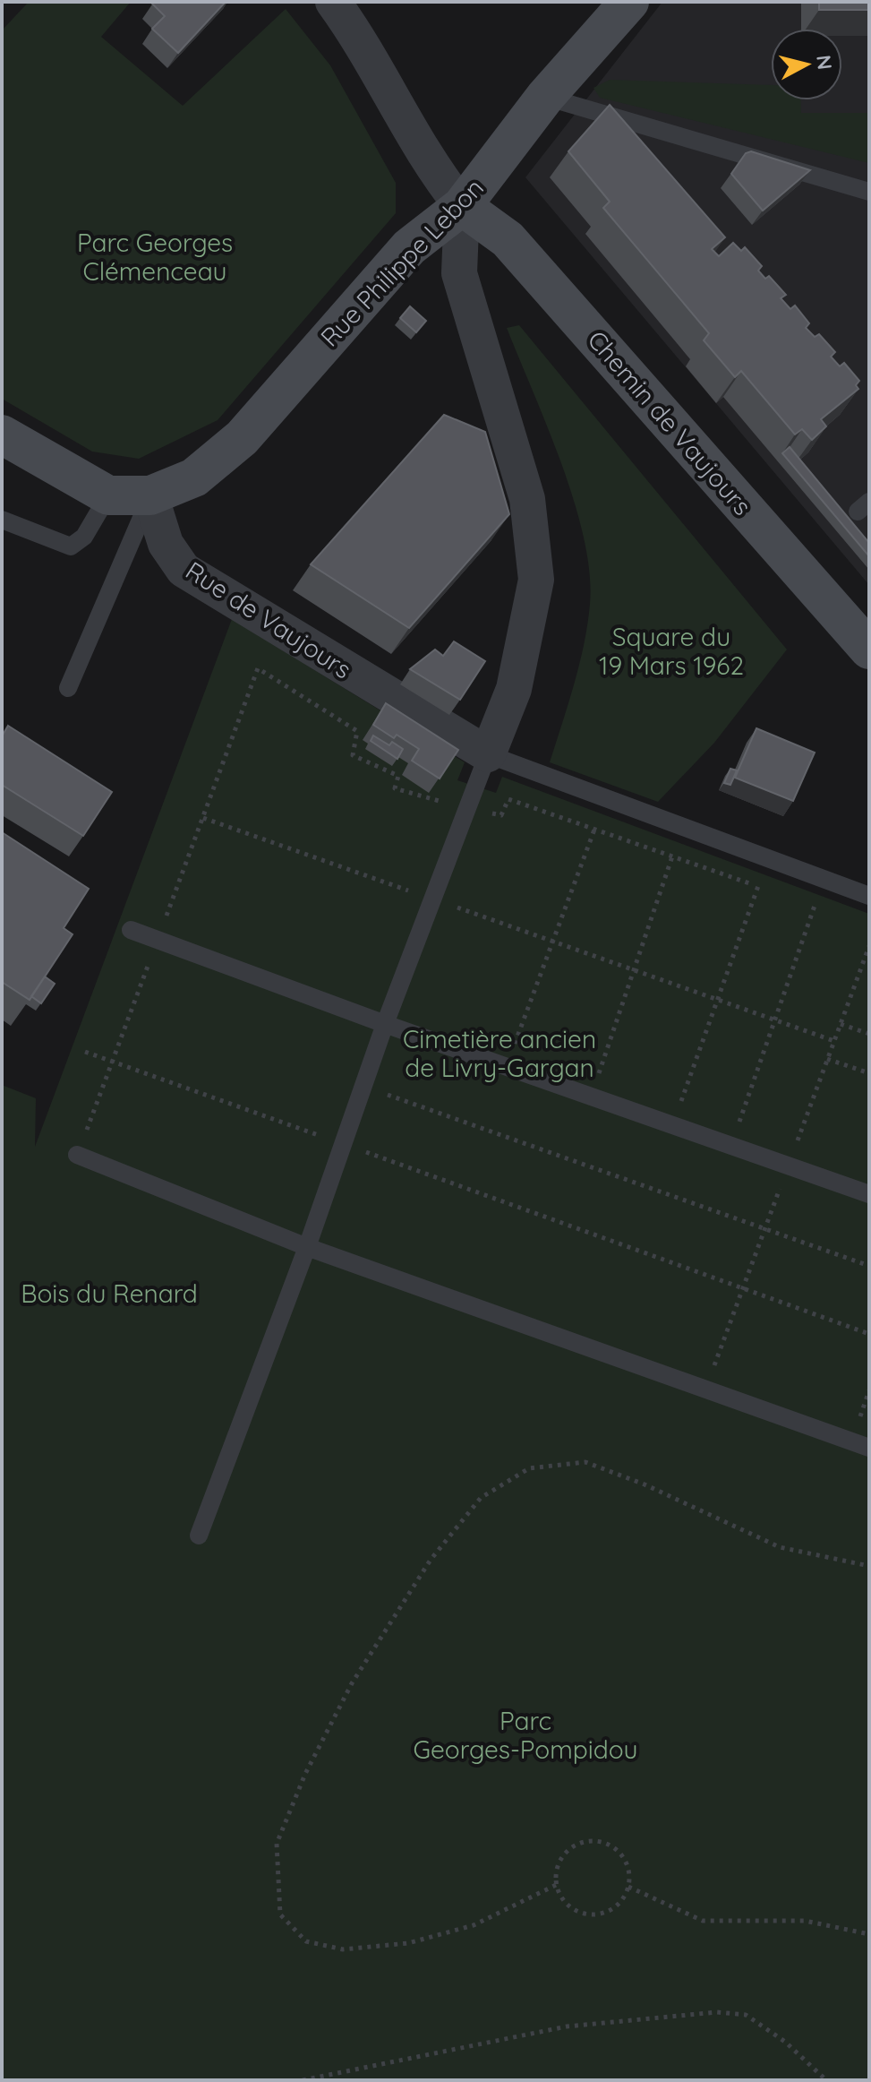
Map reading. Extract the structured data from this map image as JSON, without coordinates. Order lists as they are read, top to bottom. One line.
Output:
{"streets":{"street":["Rue Philippe Lebon","Chemin de Vaujours","Rue de Vaujours"]},"crossings":[["Rue Philippe Lebon","Chemin de Vaujours"],["Rue Philippe Lebon","Rue de Vaujours"]],"parks":["Parc Georges Clémenceau","Square du 19 Mars 1962","Cimetière ancien de Livry-Gargan","Bois du Renard","Parc Georges-Pompidou"],"north":"right"}
